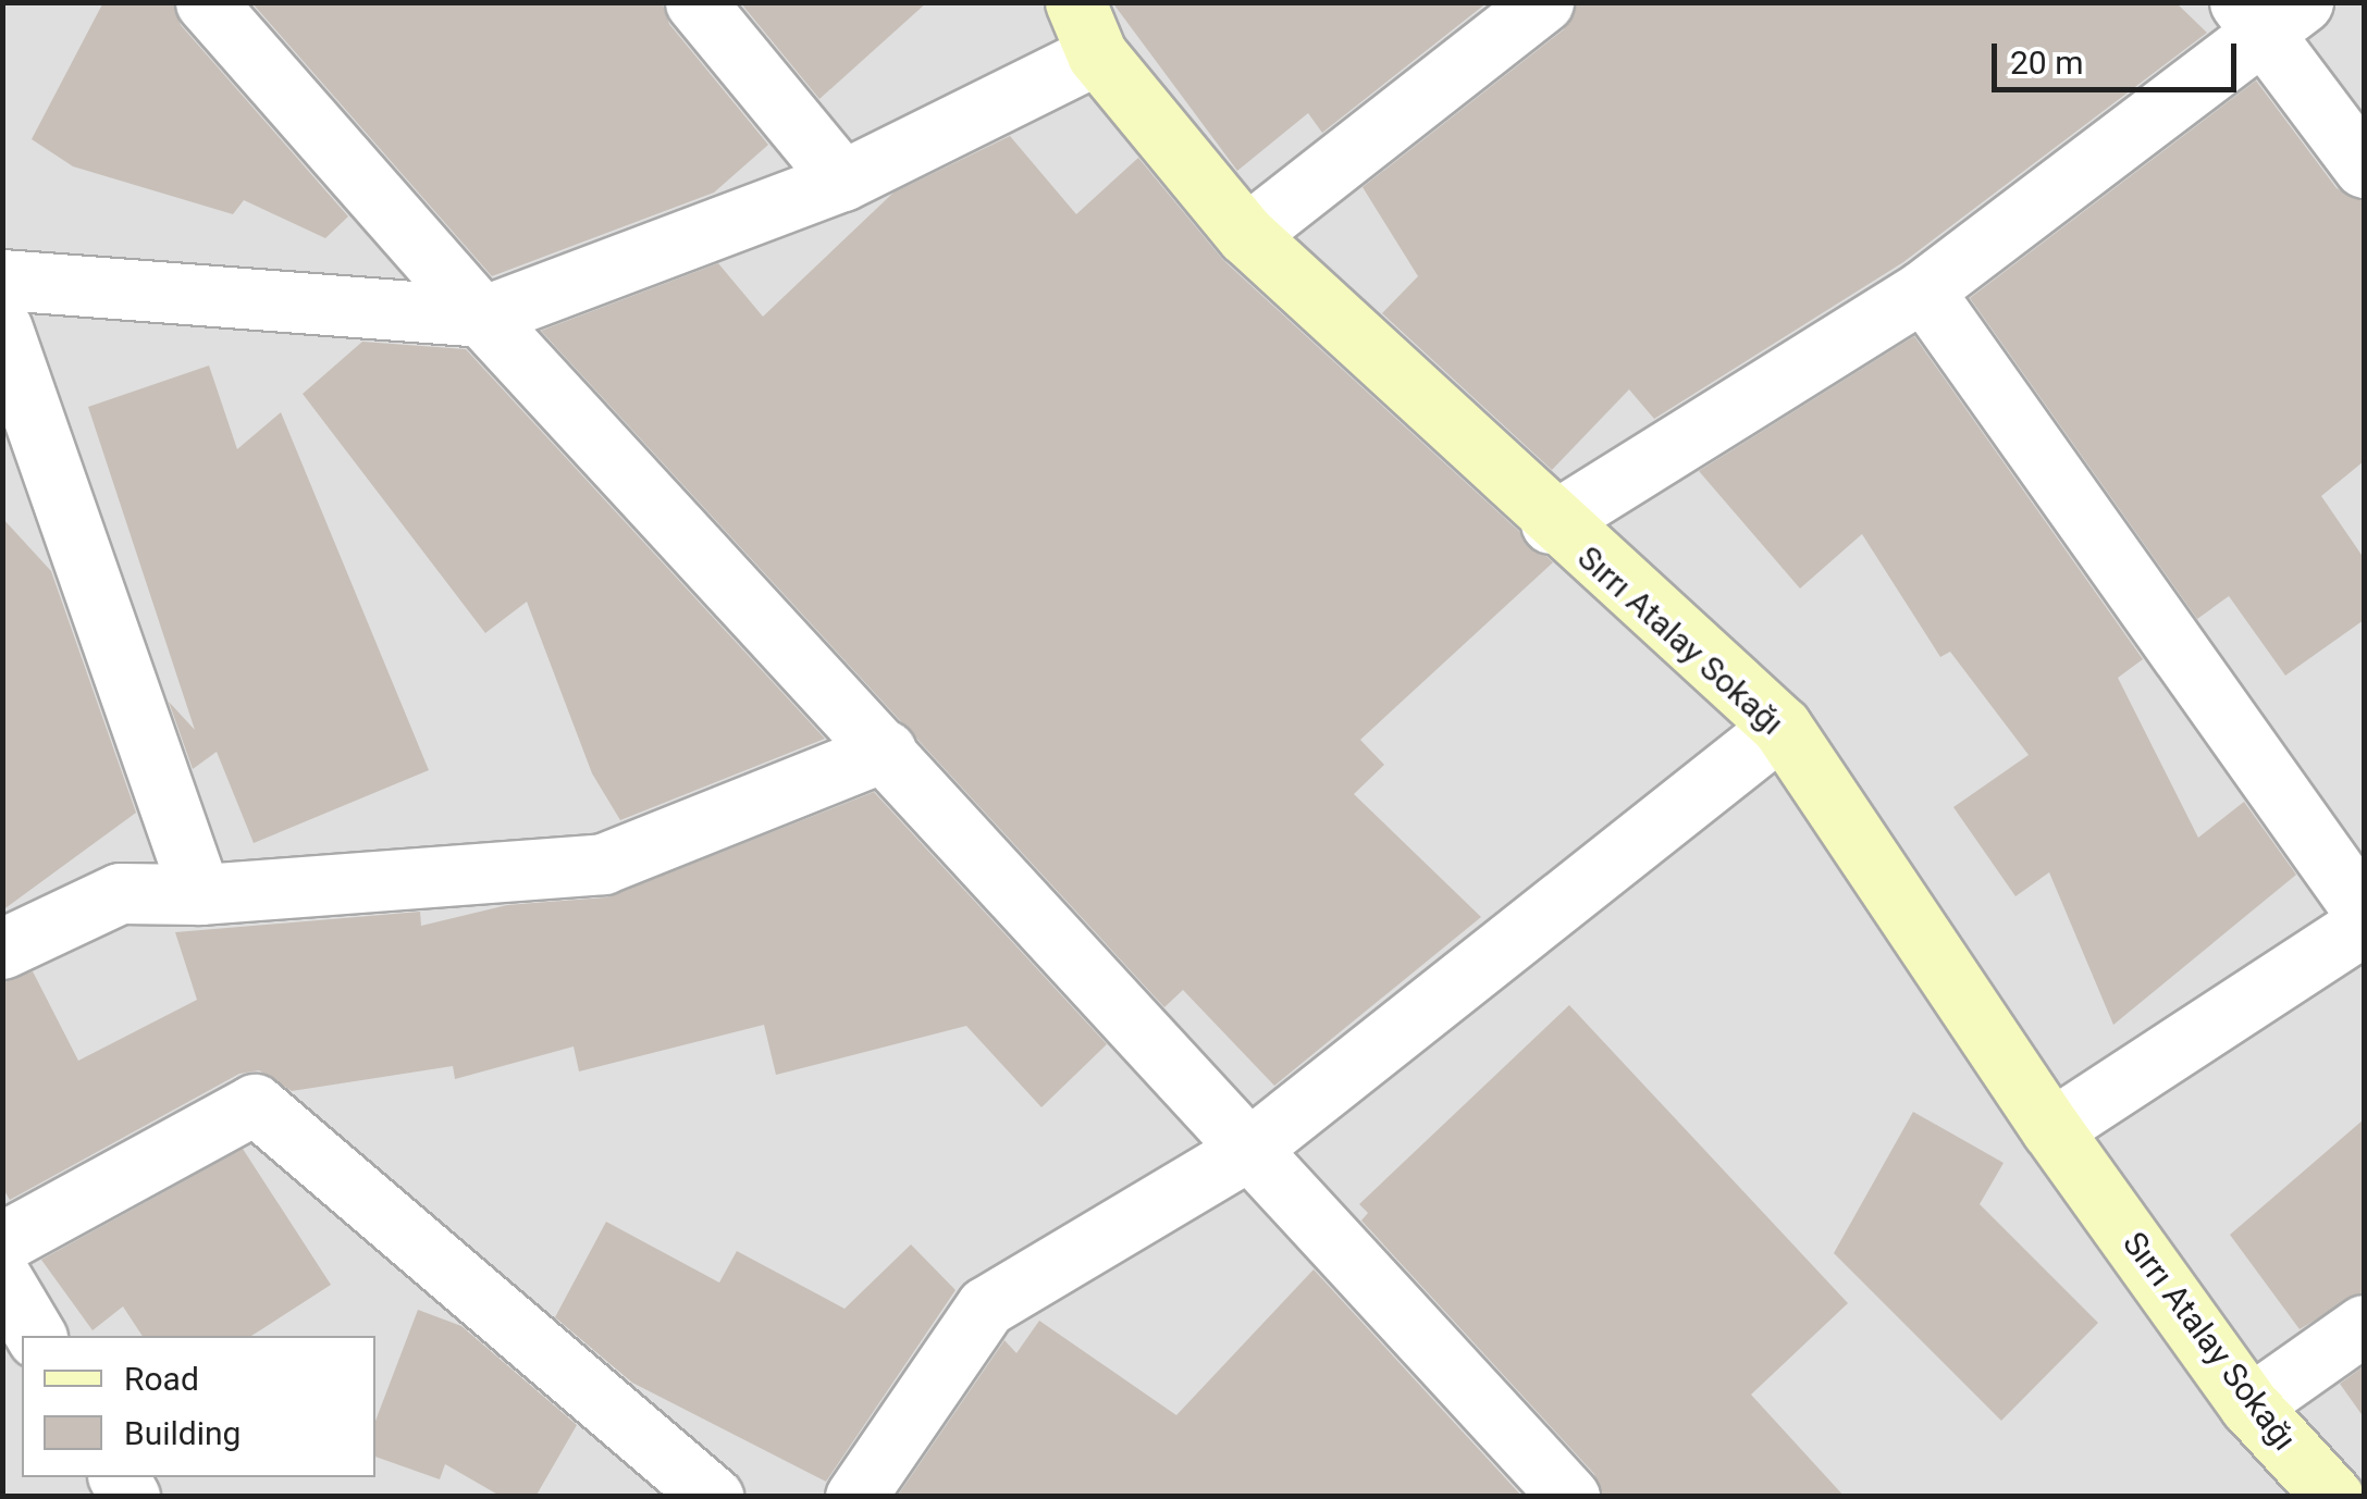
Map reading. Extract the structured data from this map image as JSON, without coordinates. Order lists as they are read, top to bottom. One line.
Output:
{"streets":{"main road":["Sırrı Atalay Sokağı"]},"legend":["Road","Building"],"scale_bar":"20 m"}
